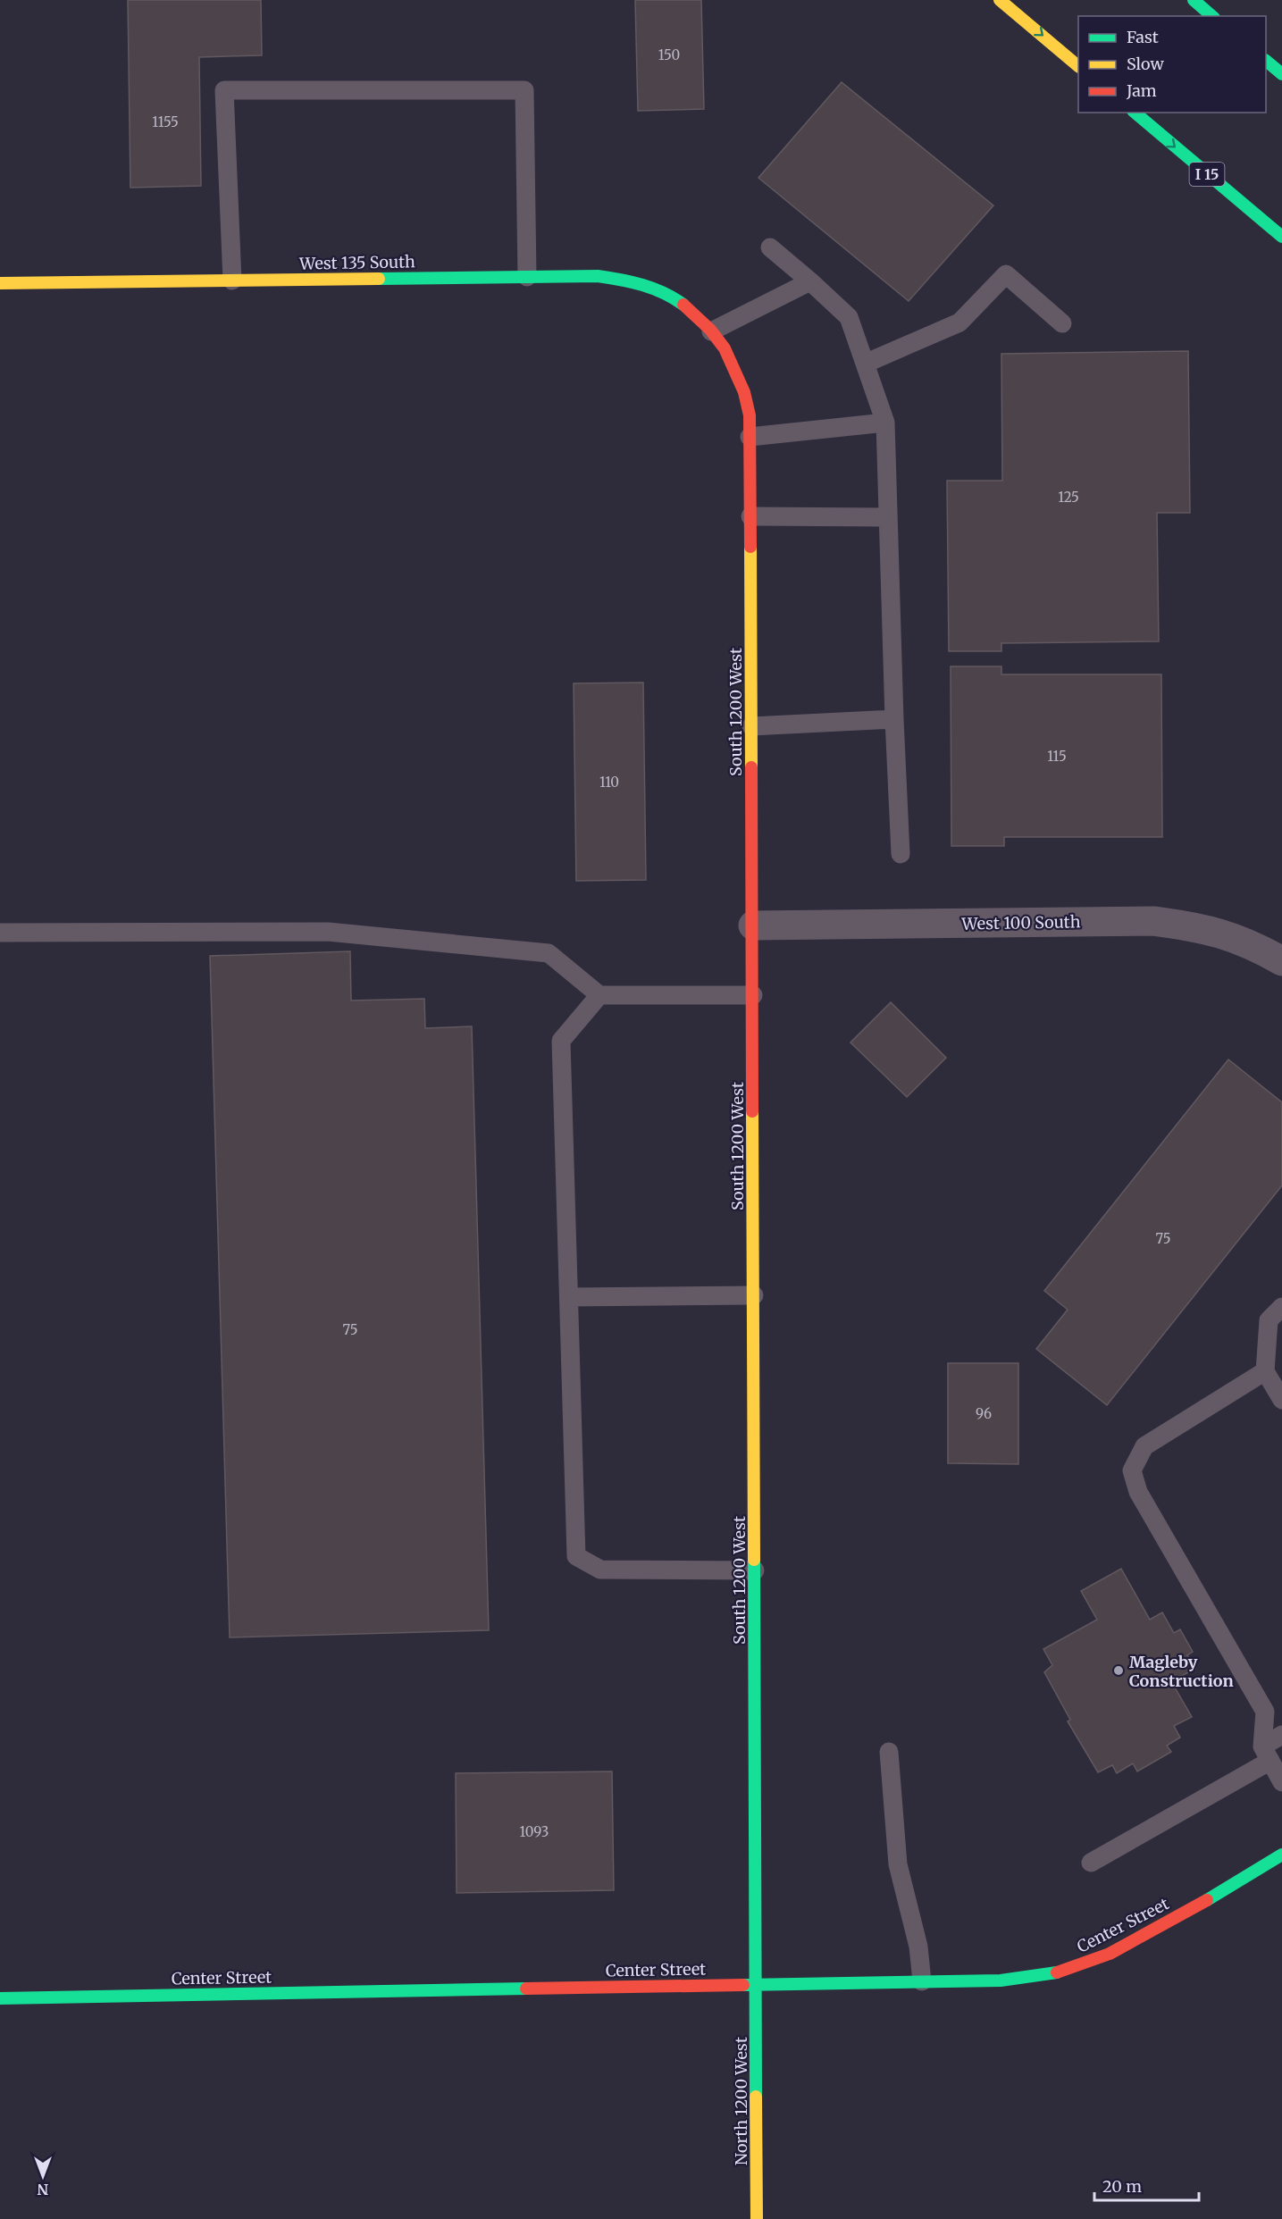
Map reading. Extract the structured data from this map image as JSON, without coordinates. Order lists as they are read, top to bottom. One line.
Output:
{"streets":{"main road":["I 15","West 135 South","South 1200 West","Center Street","North 1200 West"],"street":["West 100 South"]},"crossings":[["West 135 South","South 1200 West"],["South 1200 West","West 100 South"],["South 1200 West","Center Street"],["South 1200 West","North 1200 West"],["Center Street","North 1200 West"]],"places":["Magleby Construction"],"house_numbers":["150","1155","125","115","110","75","75","96","1093"],"legend":["Fast","Slow","Jam"],"scale_bar":"20 m","north":"bottom"}
